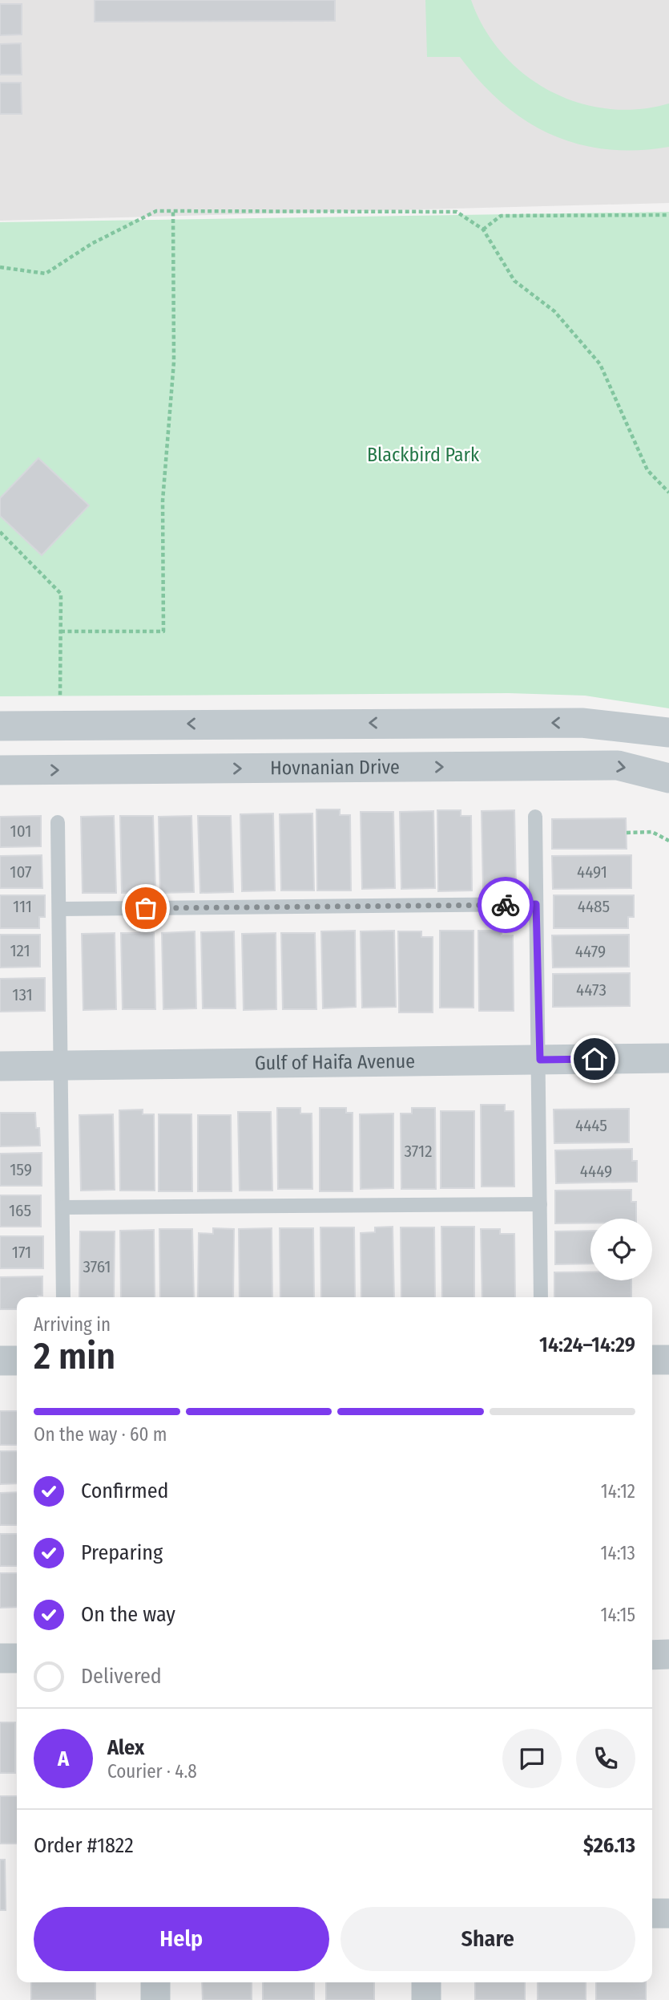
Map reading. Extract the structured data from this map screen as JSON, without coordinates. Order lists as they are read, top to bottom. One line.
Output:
{"streets":{"street":["Hovnanian Drive","Gulf of Haifa Avenue"]},"parks":["Blackbird Park"],"house_numbers":["101","107","4491","111","4485","121","4479","4473","131","4445","3712","159","4449","165","171","3761"],"page":{"heading":["2 min","Arriving in","14:24–14:29"],"panel":["Alex","Courier · 4.8","Order #1822","$26.13"],"bar":"On the way · 60 m","list":[["Confirmed","14:12"],["Preparing","14:13"],["On the way","14:15"],"Delivered"],"round":"A","buttons":["Help","Share"]}}
